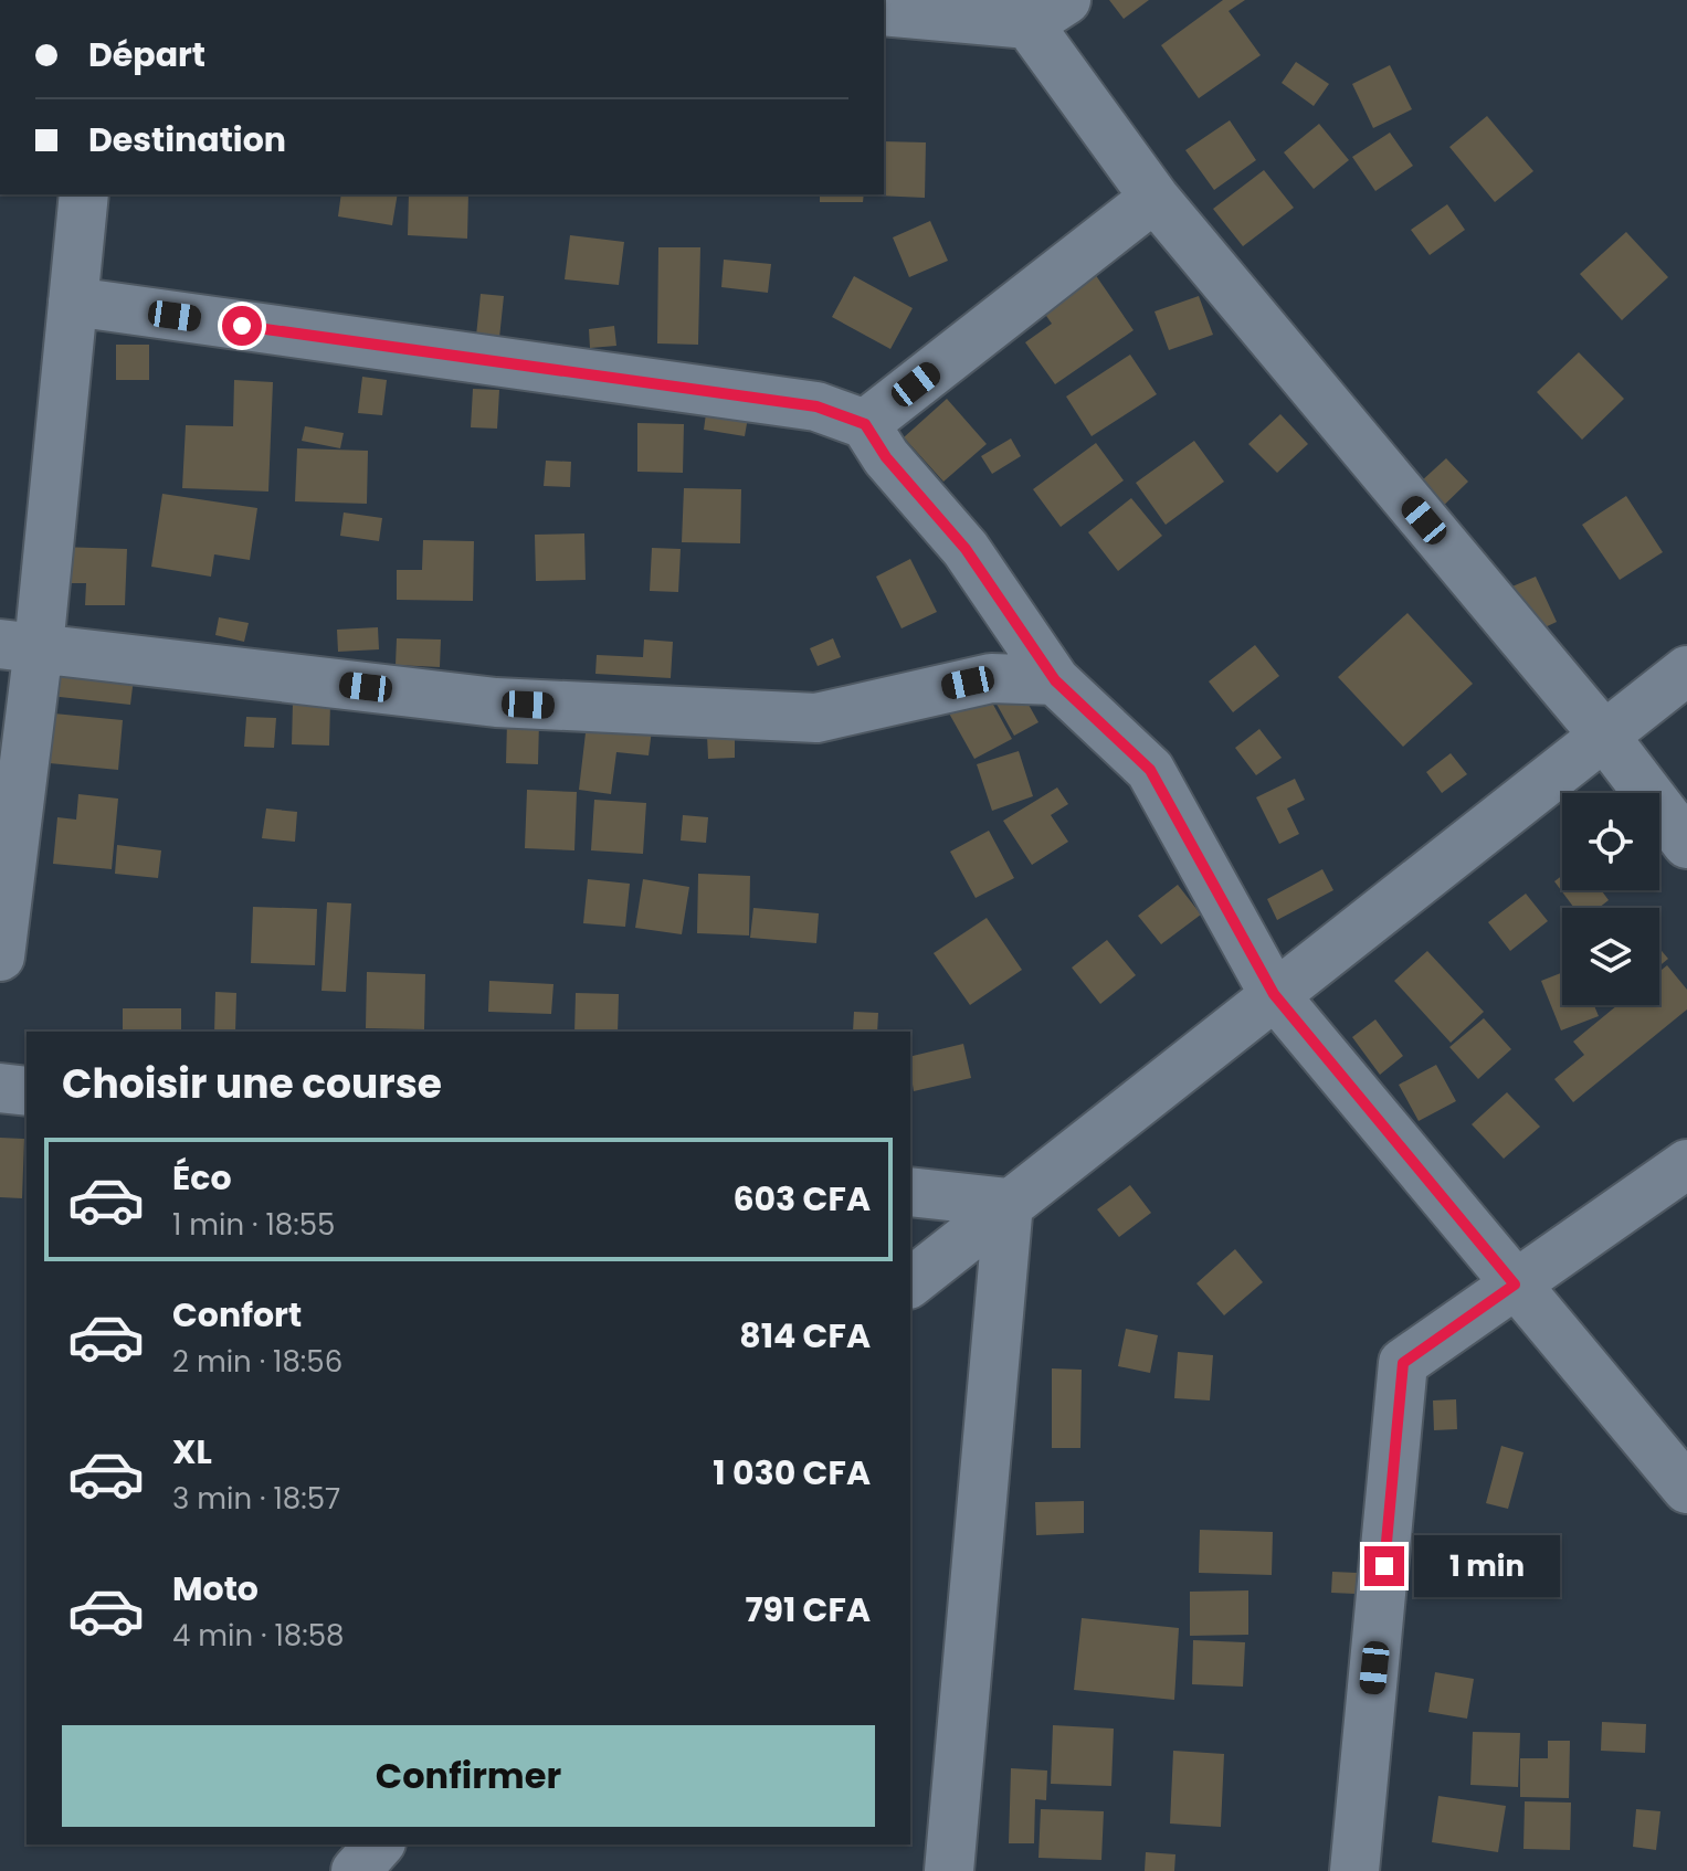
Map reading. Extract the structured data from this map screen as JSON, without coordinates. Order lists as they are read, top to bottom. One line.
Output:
{"page":{"banner":["Départ","Destination"],"heading":"Choisir une course","list":[{"name":"Éco","note":"1 min · 18:55","value":"603 CFA"},{"name":"Confort","note":"2 min · 18:56","value":"814 CFA"},{"name":"XL","note":"3 min · 18:57","value":"1 030 CFA"},{"name":"Moto","note":"4 min · 18:58","value":"791 CFA"}],"bubble":"1 min","buttons":"Confirmer"}}
